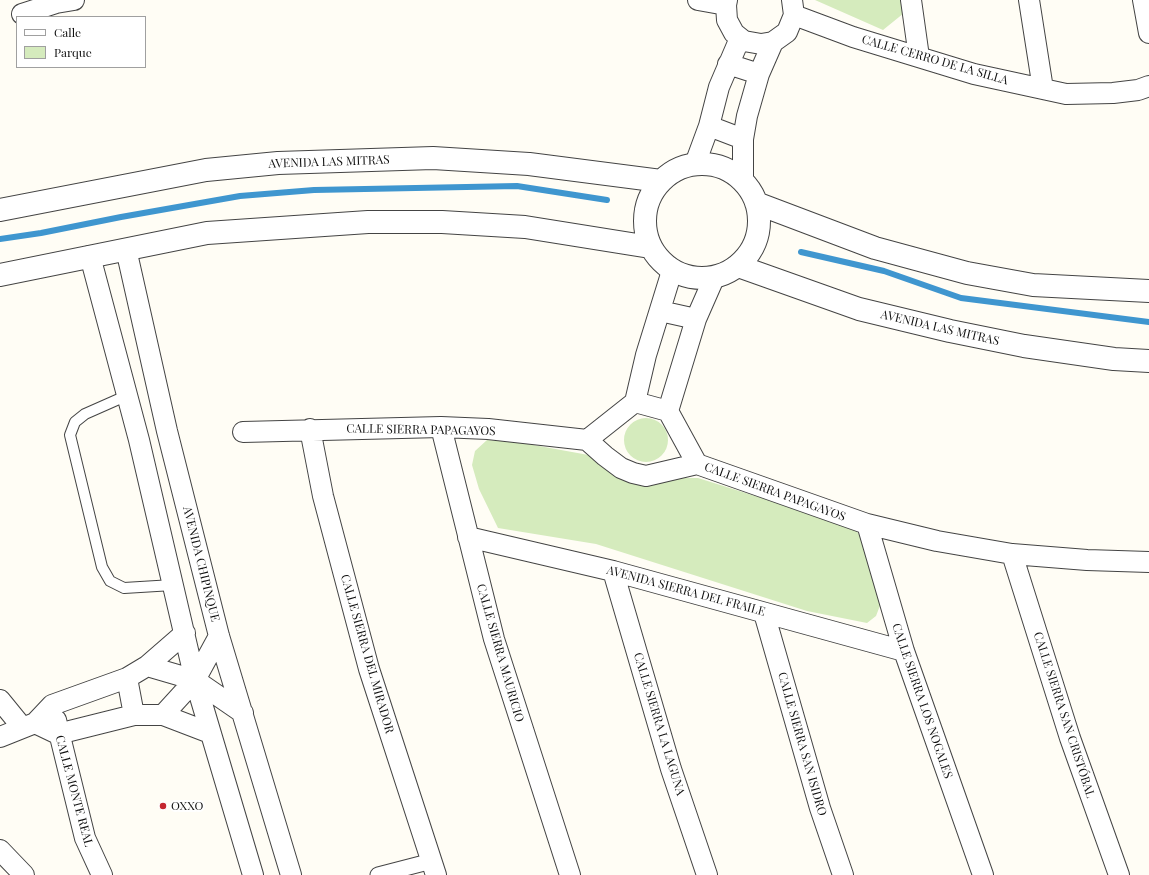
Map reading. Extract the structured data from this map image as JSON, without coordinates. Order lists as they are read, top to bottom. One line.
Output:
{"streets":{"street":["CALLE CERRO DE LA SILLA","AVENIDA LAS MITRAS","CALLE SIERRA PAPAGAYOS","AVENIDA CHIPINQUE","AVENIDA SIERRA DEL FRAILE","CALLE SIERRA MAURICIO","CALLE SIERRA DEL MIRADOR","CALLE SIERRA LOS NOGALES","CALLE SIERRA SAN CRISTÓBAL","CALLE SIERRA LA LAGUNA","CALLE SIERRA SAN ISIDRO","CALLE MONTE REAL"]},"crossings":[["CALLE SIERRA PAPAGAYOS","CALLE SIERRA MAURICIO"],["CALLE SIERRA PAPAGAYOS","CALLE SIERRA DEL MIRADOR"],["CALLE SIERRA PAPAGAYOS","CALLE SIERRA LOS NOGALES"],["CALLE SIERRA PAPAGAYOS","CALLE SIERRA SAN CRISTÓBAL"],["AVENIDA SIERRA DEL FRAILE","CALLE SIERRA MAURICIO"],["AVENIDA SIERRA DEL FRAILE","CALLE SIERRA LOS NOGALES"],["AVENIDA SIERRA DEL FRAILE","CALLE SIERRA LA LAGUNA"],["AVENIDA SIERRA DEL FRAILE","CALLE SIERRA SAN ISIDRO"]],"places":["OXXO"],"legend":["Calle","Parque"]}
